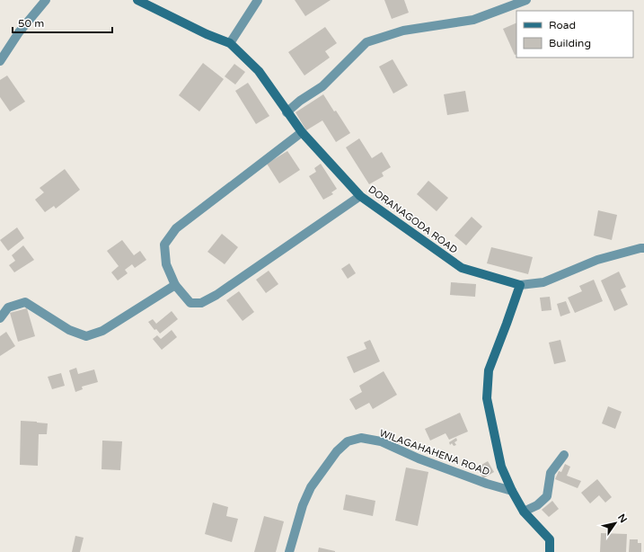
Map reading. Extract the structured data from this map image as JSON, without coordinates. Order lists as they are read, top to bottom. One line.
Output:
{"streets":{"street":["DORANAGODA ROAD","WILAGAHAHENA ROAD"]},"legend":["Road","Building"],"scale_bar":"50 m","north":"top right"}
